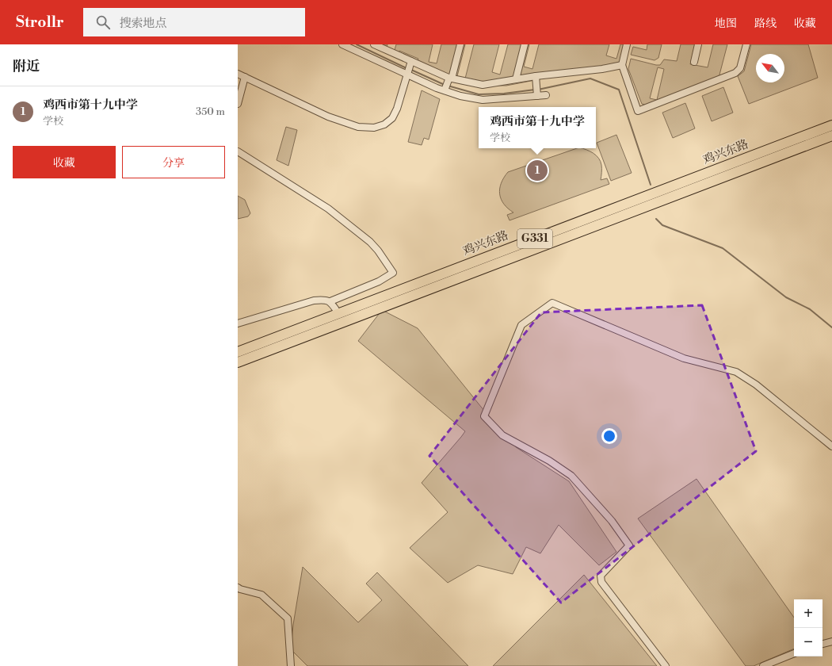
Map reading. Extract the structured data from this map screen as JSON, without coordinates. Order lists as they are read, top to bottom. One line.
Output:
{"streets":{"highway":["鸡兴东路","G331"]},"north":"top left","page":{"header":"Strollr","search":"搜索地点","nav":["地图","路线","收藏"],"heading":"附近","list":[{"mark":"1","name":"鸡西市第十九中学","note":"学校","value":"350 m"}],"popup":["鸡西市第十九中学","学校"],"buttons":["收藏","分享"],"pins":"1","map_buttons":["+","−"]}}
